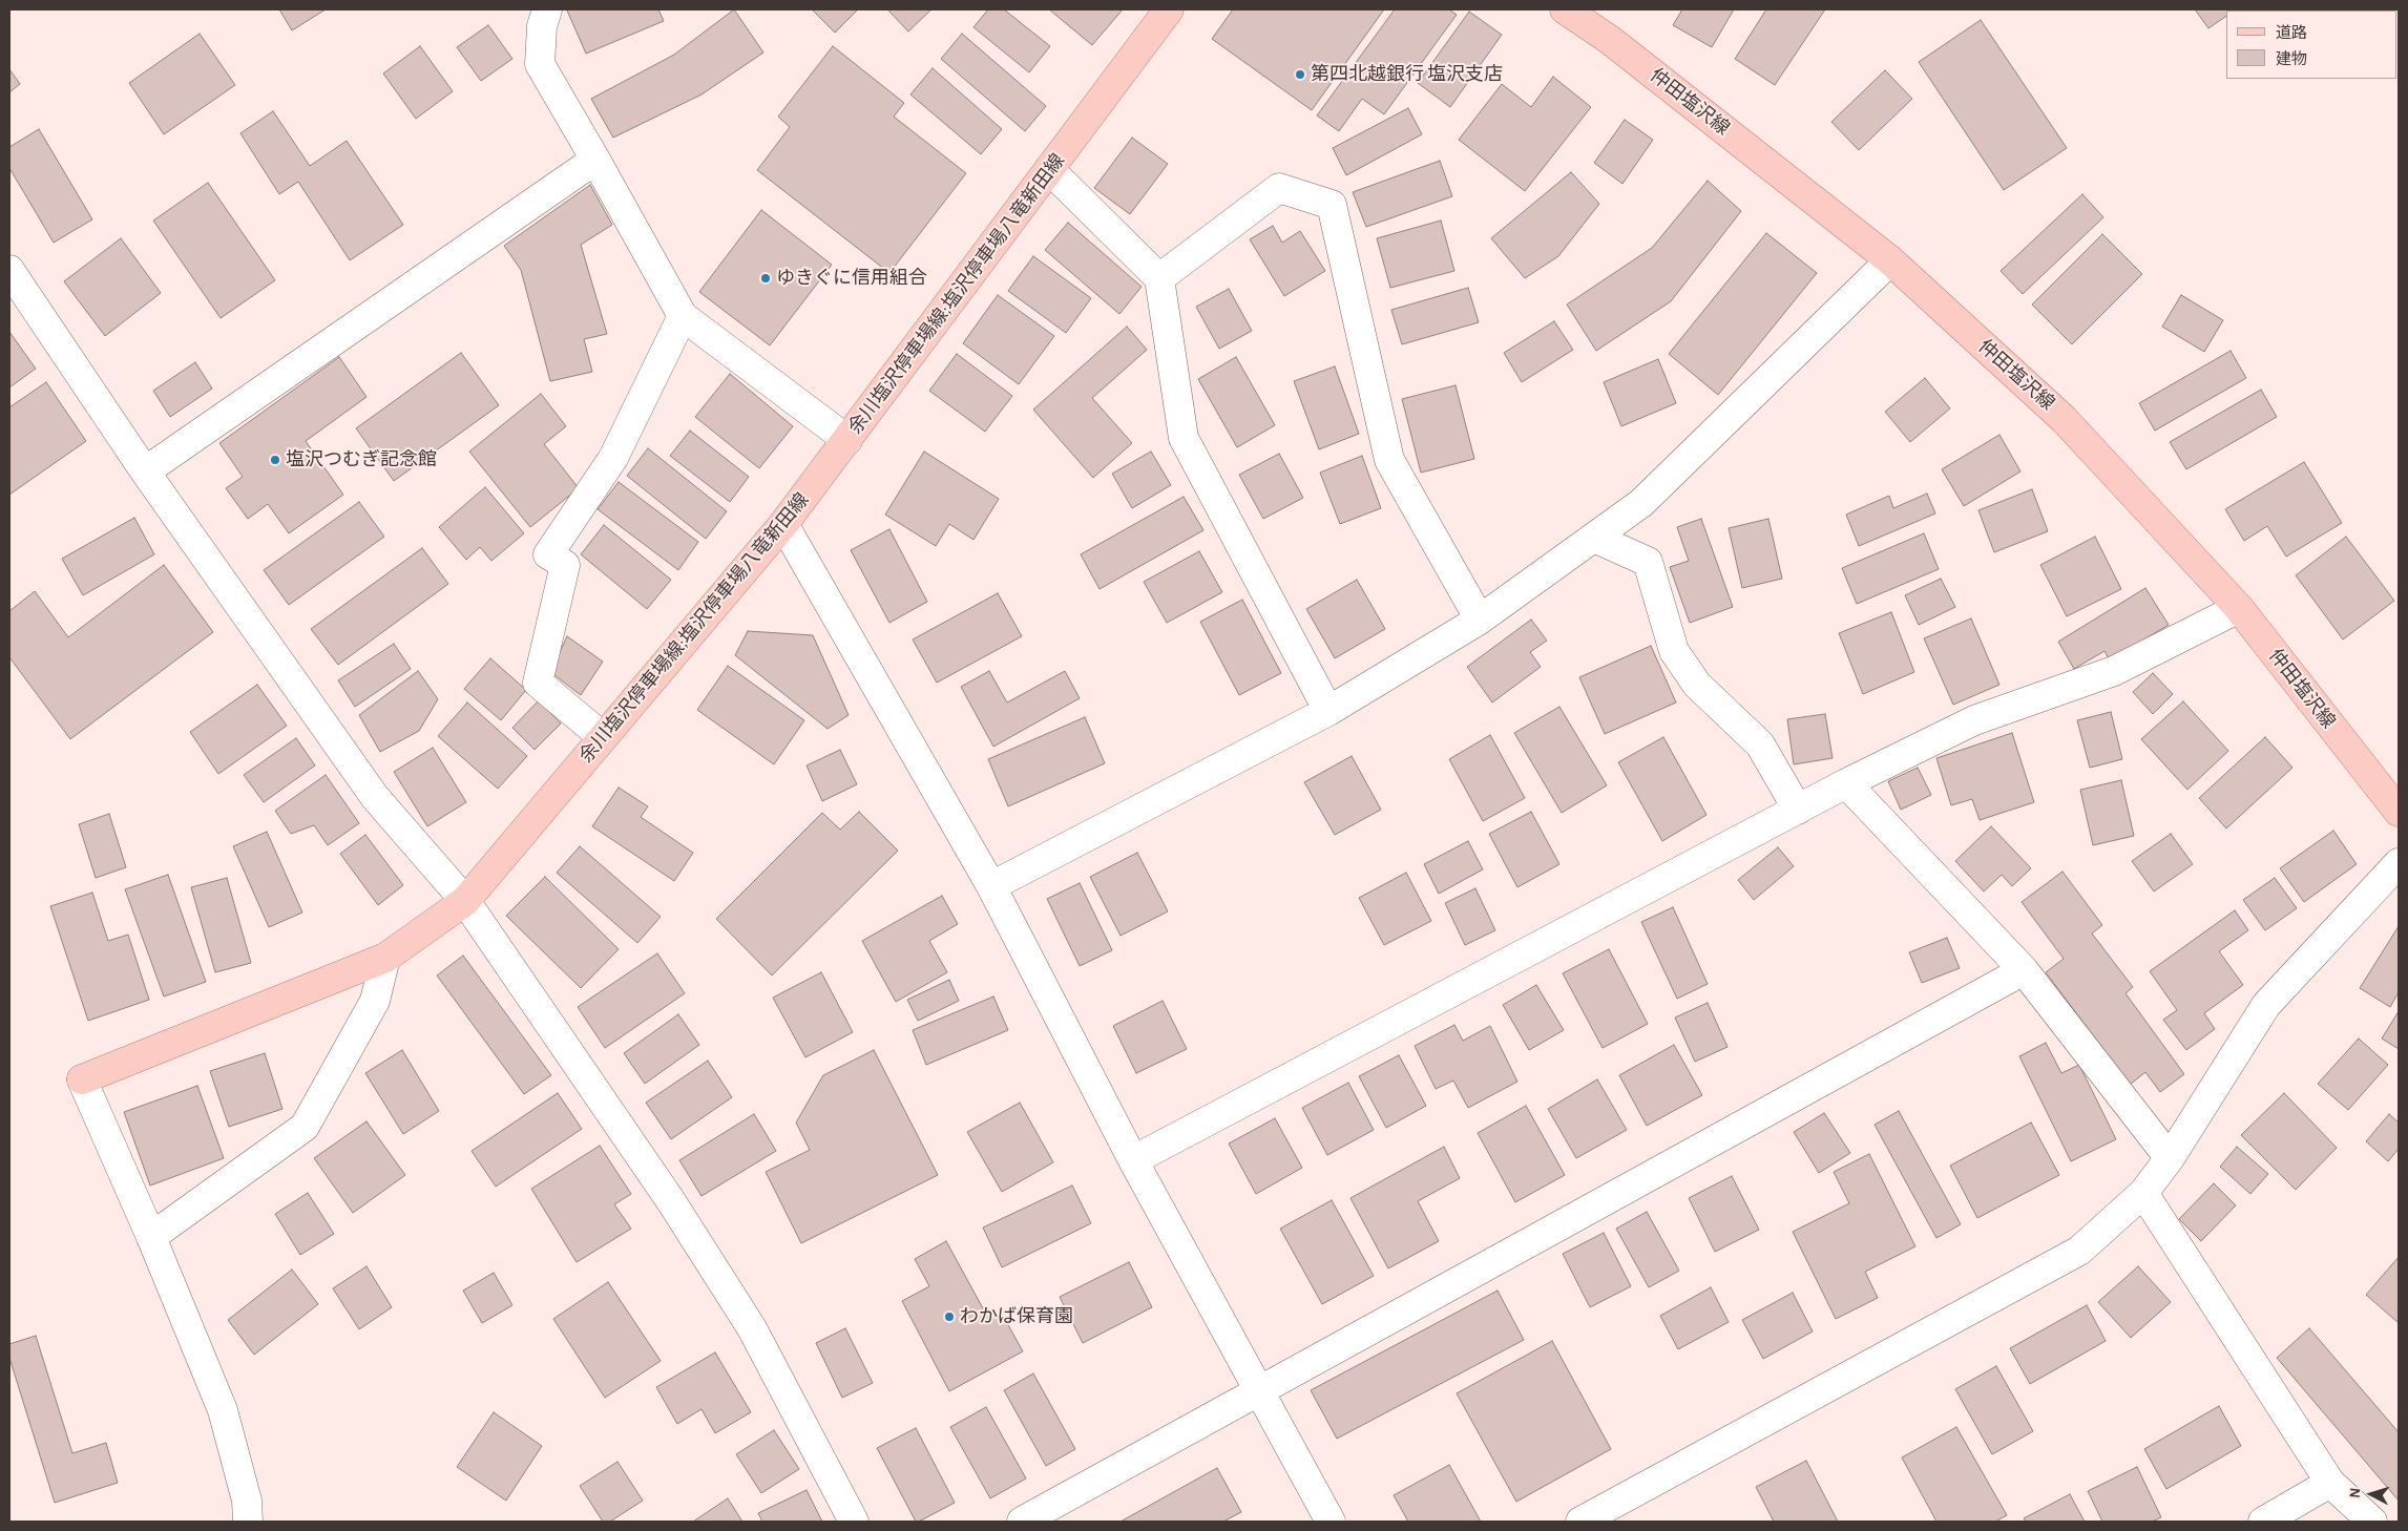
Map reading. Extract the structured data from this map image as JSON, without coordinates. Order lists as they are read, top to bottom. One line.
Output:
{"streets":{"main road":["仲田塩沢線","余川塩沢停車場線;塩沢停車場八竜新田線"]},"places":["第四北越銀行 塩沢支店","ゆきぐに信用組合","塩沢つむぎ記念館","わかば保育園"],"legend":["道路","建物"],"north":"left"}
